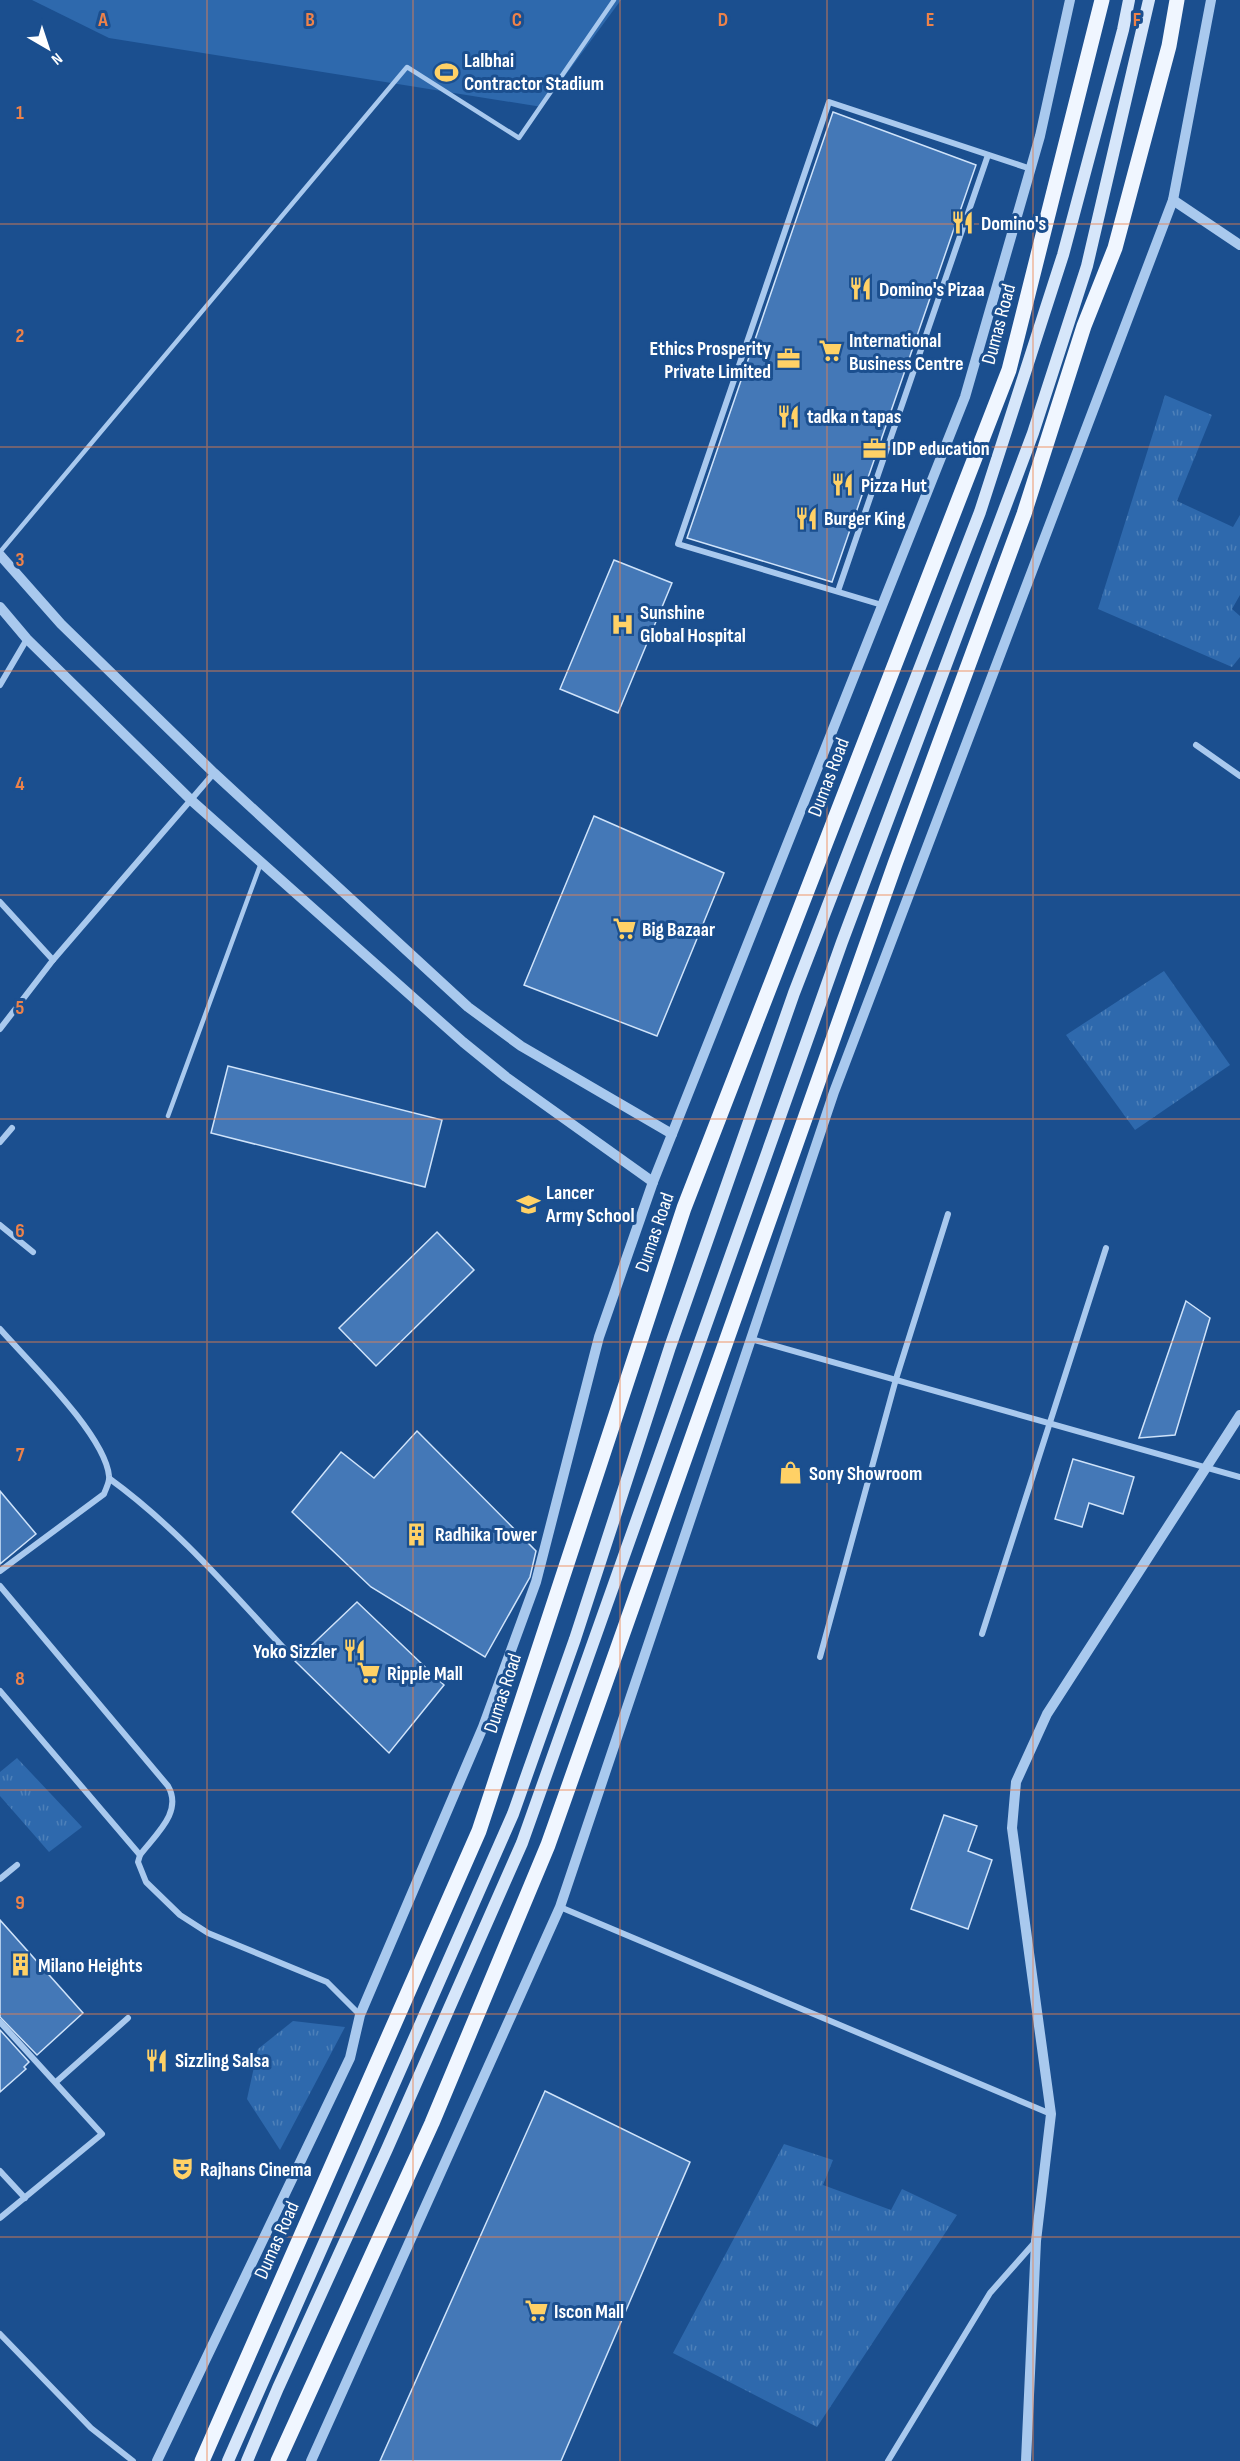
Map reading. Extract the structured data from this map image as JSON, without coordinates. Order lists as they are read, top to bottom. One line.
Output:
{"streets":{"main road":["Dumas Road"]},"places":{"sports":["Lalbhai Contractor Stadium"],"restaurant":["Domino's","Domino's Pizaa","tadka n tapas","Pizza Hut","Burger King","Yoko Sizzler","Sizzling Salsa"],"supermarket":["International Business Centre","Big Bazaar","Ripple Mall","Iscon Mall"],"office":["Ethics Prosperity Private Limited","IDP education"],"hospital":["Sunshine Global Hospital"],"school or university":["Lancer Army School"],"shop":["Sony Showroom"],"building":["Radhika Tower","Milano Heights"],"theatre":["Rajhans Cinema"]},"north":"bottom right","grid":{"columns":["A","B","C","D","E","F"],"rows":["1","2","3","4","5","6","7","8","9"]}}
